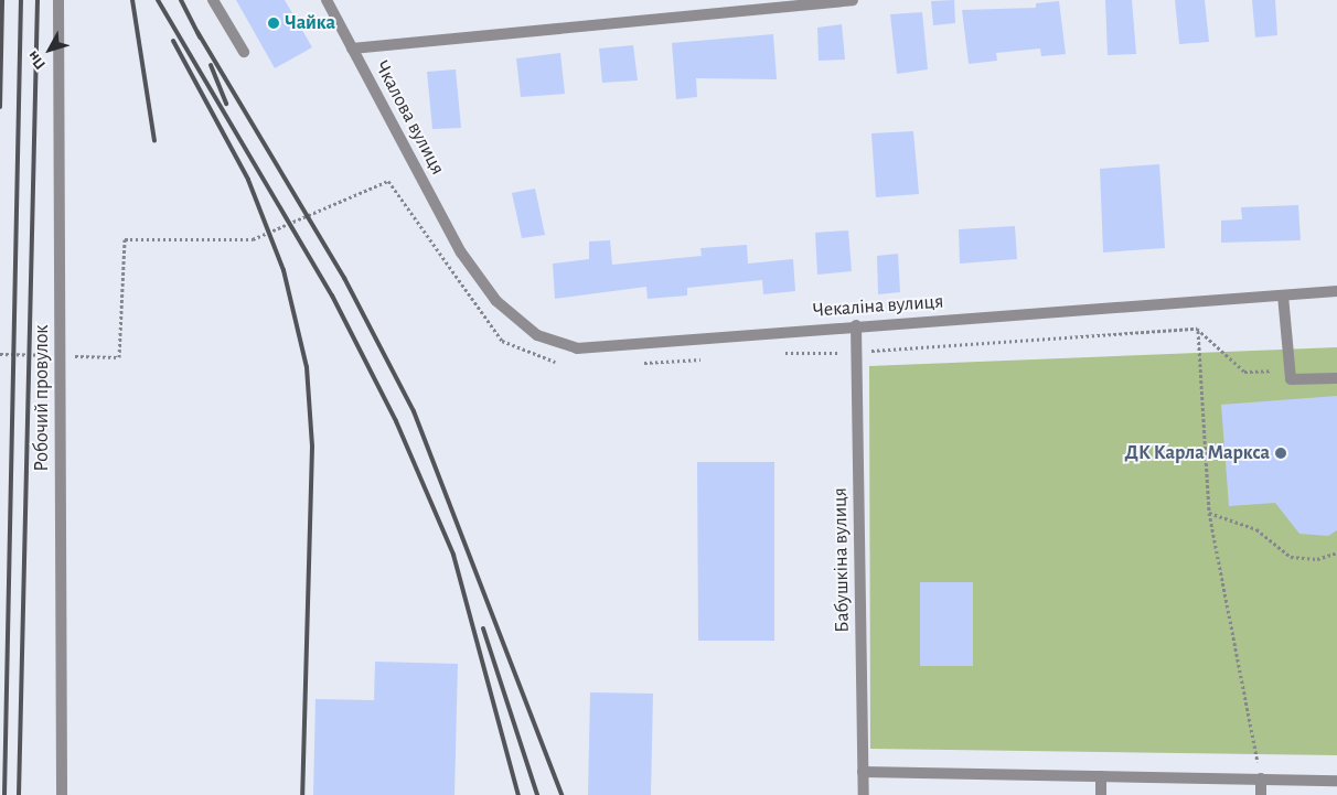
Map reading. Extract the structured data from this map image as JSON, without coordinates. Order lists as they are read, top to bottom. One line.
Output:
{"streets":{"street":["Чкалова вулиця","Чекаліна вулиця","Робочий провулок","Бабушкіна вулиця"]},"crossings":[["Чкалова вулиця","Чекаліна вулиця"],["Чекаліна вулиця","Бабушкіна вулиця"]],"places":["Чайка","ДК Карла Маркса"],"north":"bottom left"}
